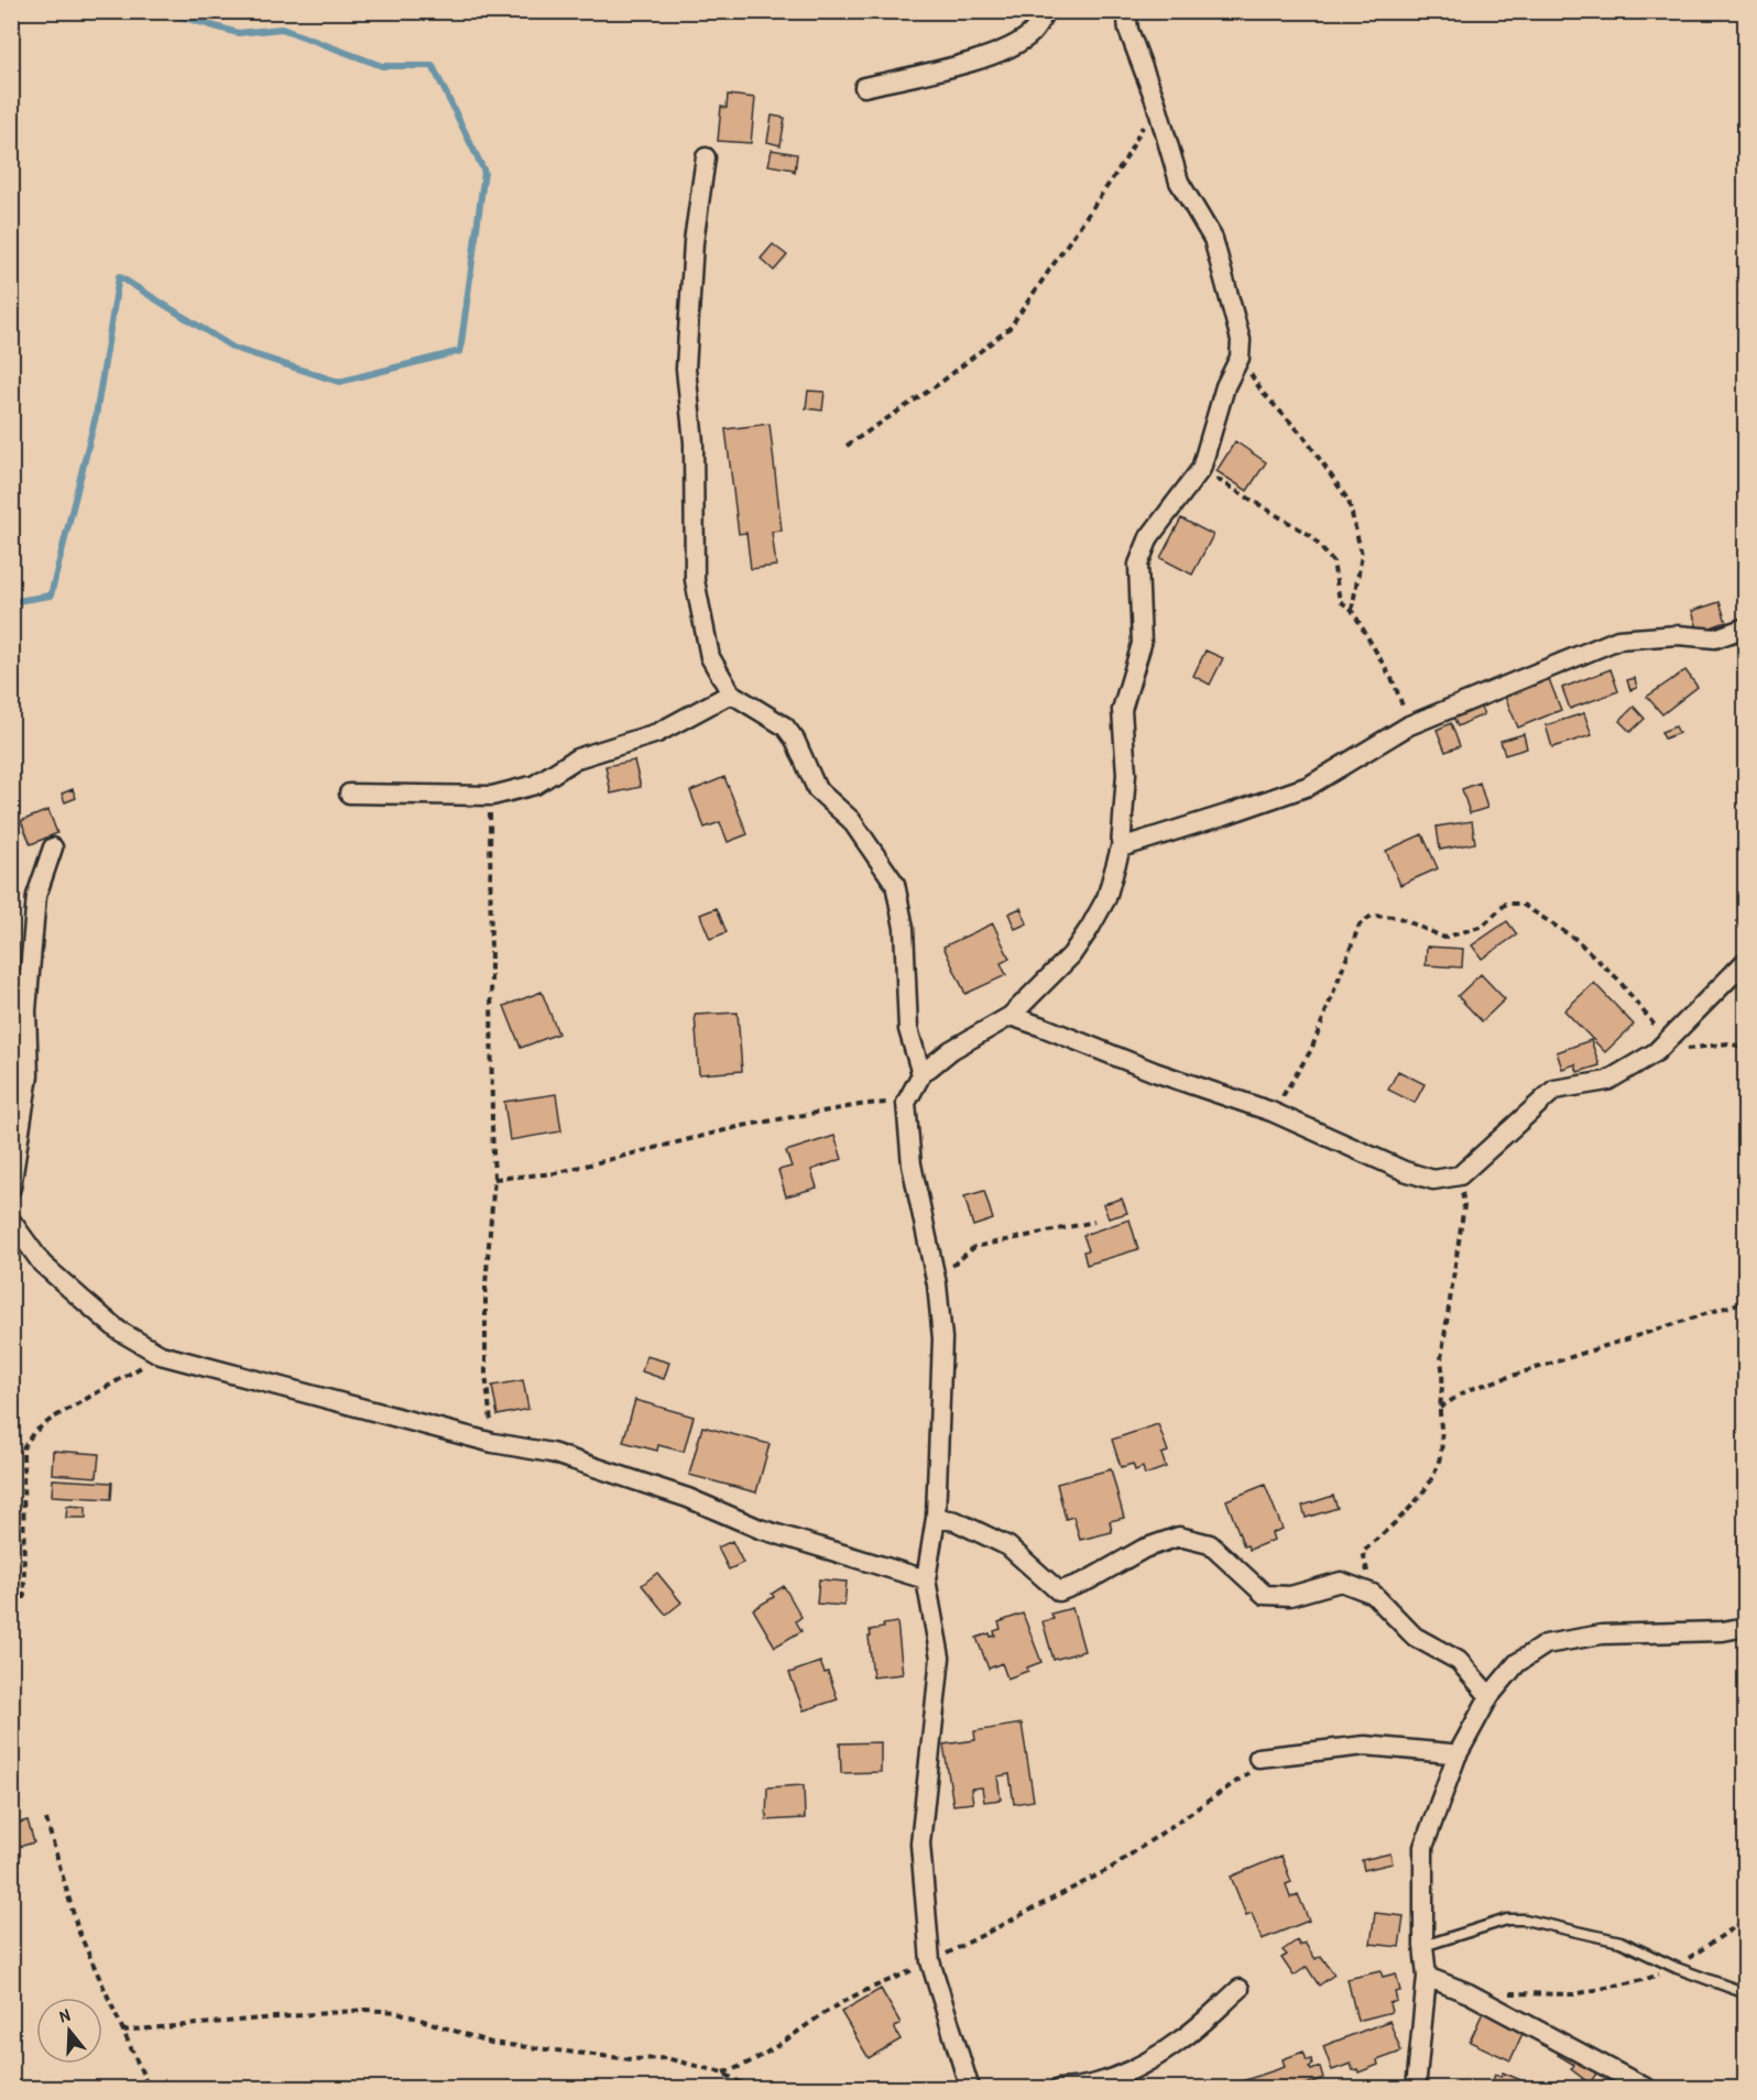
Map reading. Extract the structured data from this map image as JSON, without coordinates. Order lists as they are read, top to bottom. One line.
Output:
{"north":"top"}
